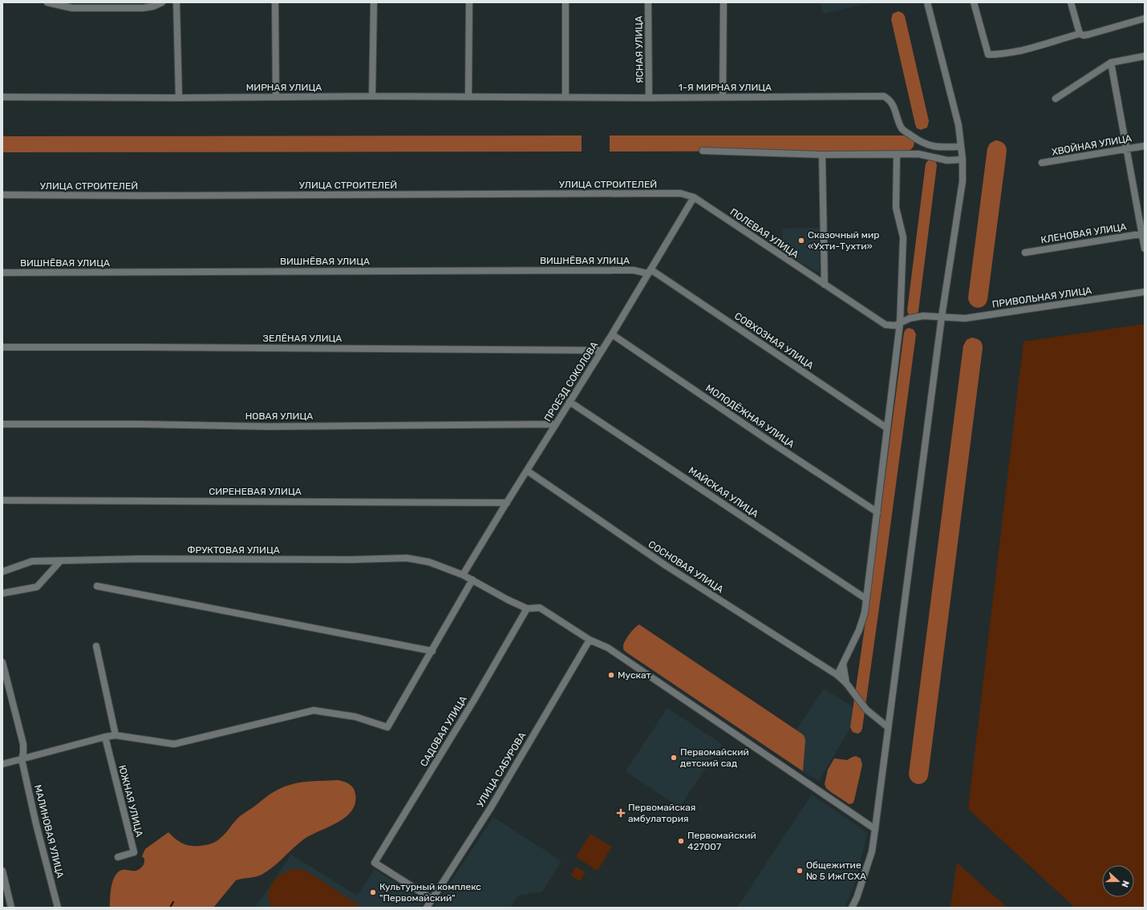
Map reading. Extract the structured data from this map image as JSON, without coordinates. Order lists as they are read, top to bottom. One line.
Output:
{"streets":{"street":["ЯСНАЯ УЛИЦА","МИРНАЯ УЛИЦА","1-Я МИРНАЯ УЛИЦА","ХВОЙНАЯ УЛИЦА","УЛИЦА СТРОИТЕЛЕЙ","ПОЛЕВАЯ УЛИЦА","КЛЕНОВАЯ УЛИЦА","ВИШНЁВАЯ УЛИЦА","ПРИВОЛЬНАЯ УЛИЦА","ЗЕЛЁНАЯ УЛИЦА","СОВХОЗНАЯ УЛИЦА","ПРОЕЗД СОКОЛОВА","НОВАЯ УЛИЦА","МОЛОДЁЖНАЯ УЛИЦА","СИРЕНЕВАЯ УЛИЦА","МАЙСКАЯ УЛИЦА","ФРУКТОВАЯ УЛИЦА","СОСНОВАЯ УЛИЦА","САДОВАЯ УЛИЦА","УЛИЦА САБУРОВА","ЮЖНАЯ УЛИЦА","МАЛИНОВАЯ УЛИЦА"]},"crossings":[["ЯСНАЯ УЛИЦА","1-Я МИРНАЯ УЛИЦА"],["МИРНАЯ УЛИЦА","1-Я МИРНАЯ УЛИЦА"],["УЛИЦА СТРОИТЕЛЕЙ","ПОЛЕВАЯ УЛИЦА"],["УЛИЦА СТРОИТЕЛЕЙ","ПРОЕЗД СОКОЛОВА"],["ПОЛЕВАЯ УЛИЦА","ПРИВОЛЬНАЯ УЛИЦА"],["ПОЛЕВАЯ УЛИЦА","ПРОЕЗД СОКОЛОВА"],["ВИШНЁВАЯ УЛИЦА","СОВХОЗНАЯ УЛИЦА"],["ВИШНЁВАЯ УЛИЦА","ПРОЕЗД СОКОЛОВА"],["ЗЕЛЁНАЯ УЛИЦА","ПРОЕЗД СОКОЛОВА"],["СОВХОЗНАЯ УЛИЦА","ПРОЕЗД СОКОЛОВА"],["ПРОЕЗД СОКОЛОВА","НОВАЯ УЛИЦА"],["ПРОЕЗД СОКОЛОВА","МОЛОДЁЖНАЯ УЛИЦА"],["ПРОЕЗД СОКОЛОВА","СИРЕНЕВАЯ УЛИЦА"],["ПРОЕЗД СОКОЛОВА","МАЙСКАЯ УЛИЦА"],["ПРОЕЗД СОКОЛОВА","ФРУКТОВАЯ УЛИЦА"],["ПРОЕЗД СОКОЛОВА","СОСНОВАЯ УЛИЦА"],["ФРУКТОВАЯ УЛИЦА","САДОВАЯ УЛИЦА"],["ФРУКТОВАЯ УЛИЦА","УЛИЦА САБУРОВА"],["САДОВАЯ УЛИЦА","УЛИЦА САБУРОВА"]],"places":{"other":["Сказочный мир «Ухти-Тухти»","Мускат","Первомайский детский сад","Первомайский 427007","Общежитие № 5 ИжГСХА","Культурный комплекс \"Первомайский\""],"health":["Первомайская амбулатория"]},"north":"right"}
